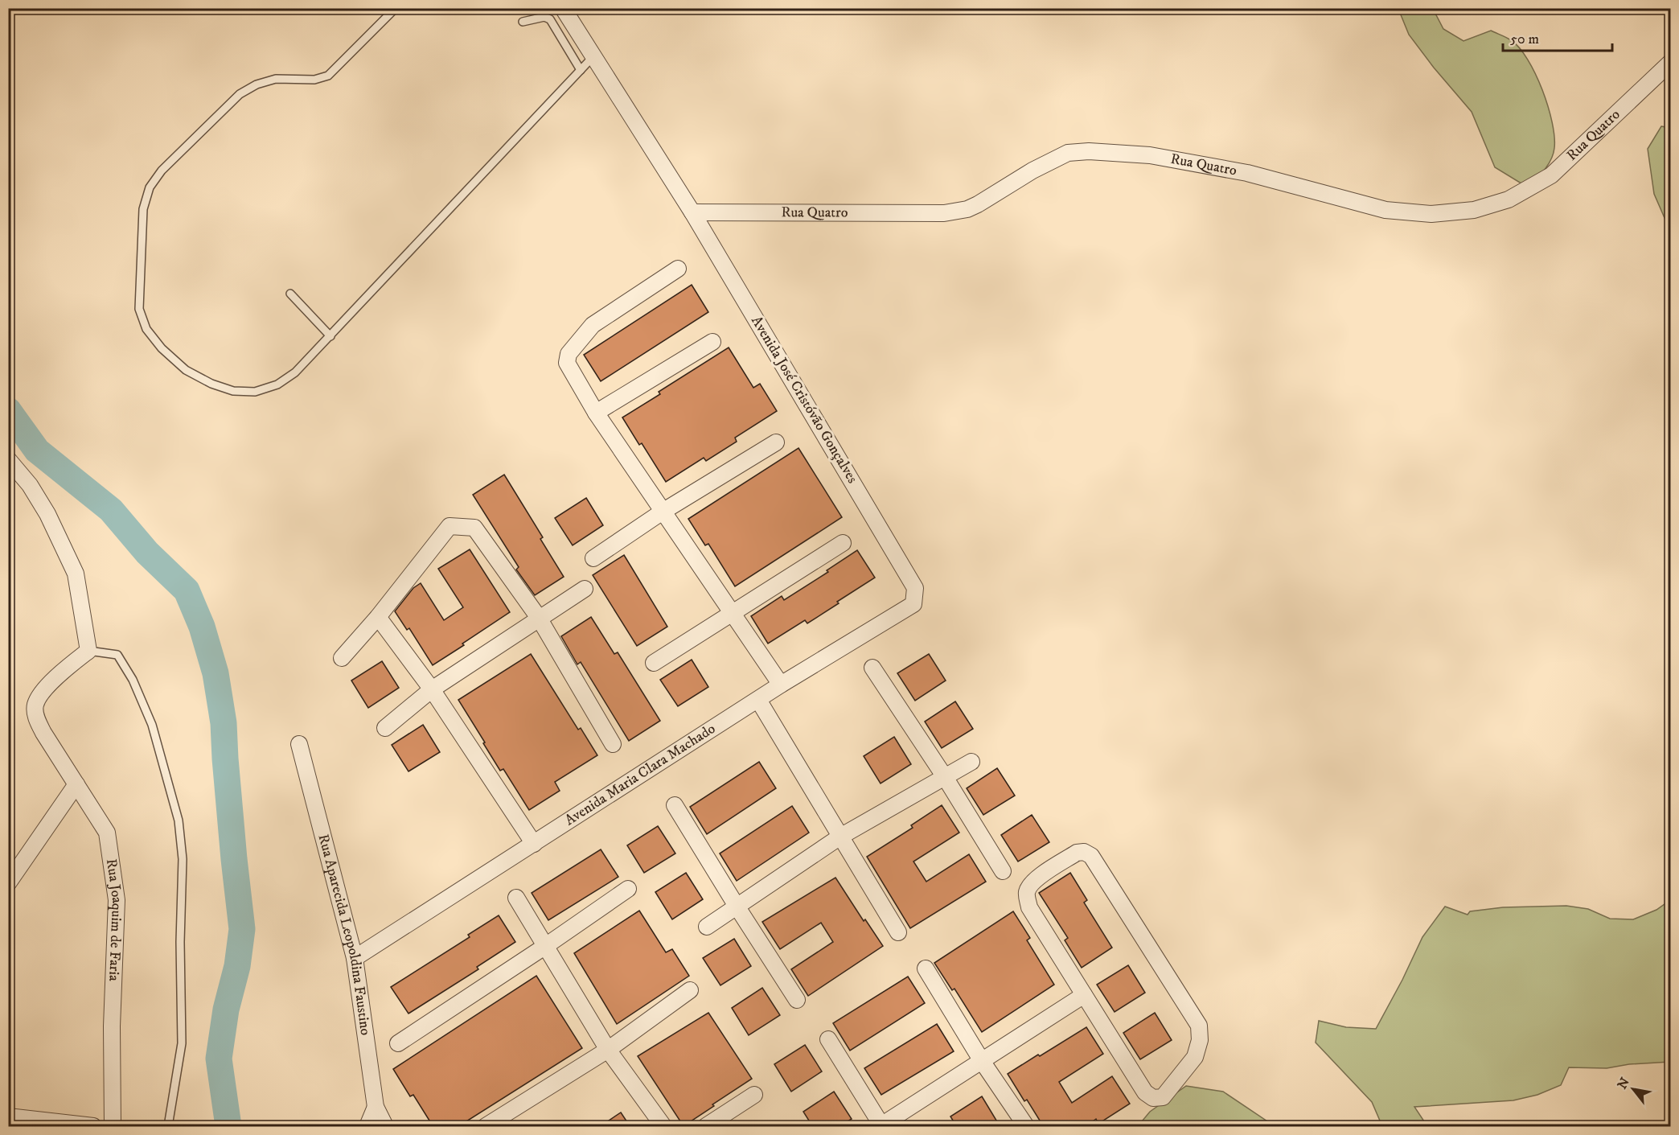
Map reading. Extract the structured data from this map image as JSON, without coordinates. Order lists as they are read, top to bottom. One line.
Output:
{"streets":{"street":["Rua Quatro","Avenida José Cristóvão Gonçalves","Avenida Maria Clara Machado","Rua Joaquim de Faria","Rua Aparecida Leopoldina Faustino"]},"crossings":[["Rua Quatro","Avenida José Cristóvão Gonçalves"],["Avenida José Cristóvão Gonçalves","Avenida Maria Clara Machado"],["Avenida Maria Clara Machado","Rua Aparecida Leopoldina Faustino"]],"scale_bar":"50 m","north":"top left"}
